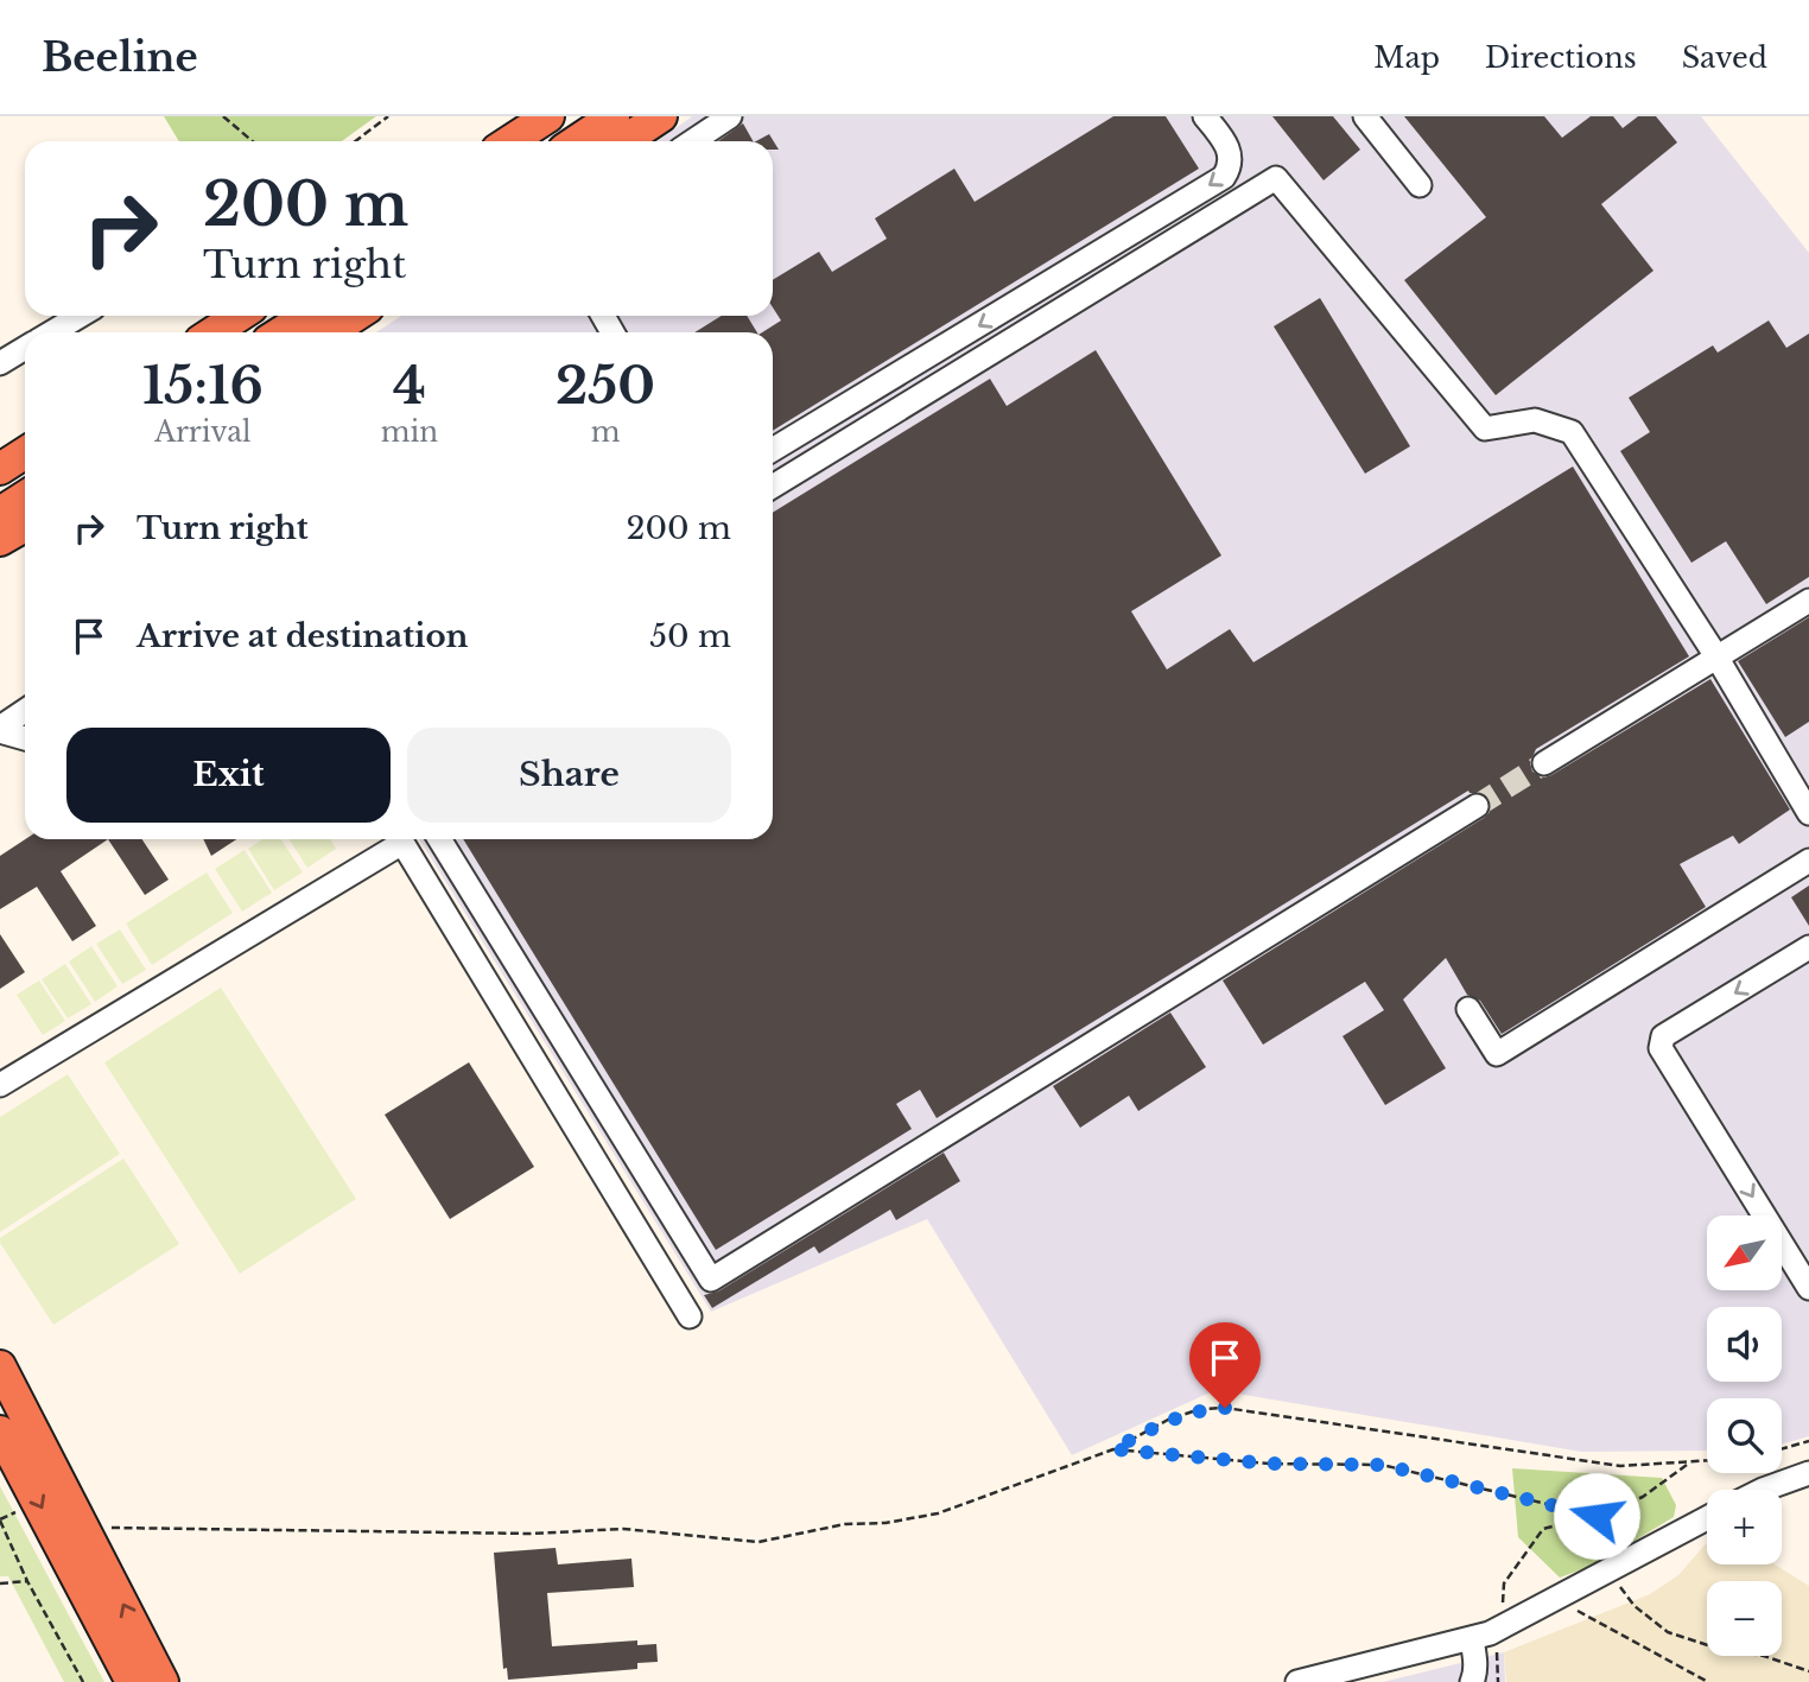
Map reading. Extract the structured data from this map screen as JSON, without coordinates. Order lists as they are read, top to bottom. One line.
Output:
{"north":"bottom left","page":{"header":"Beeline","nav":["Map","Directions","Saved"],"turn":["200 m","Turn right"],"eta":["15:16","Arrival","4","min","250","m"],"list":[{"name":"Turn right","value":"200 m"},{"name":"Arrive at destination","value":"50 m"}],"buttons":["Exit","Share"],"map_buttons":["+","−"]}}
